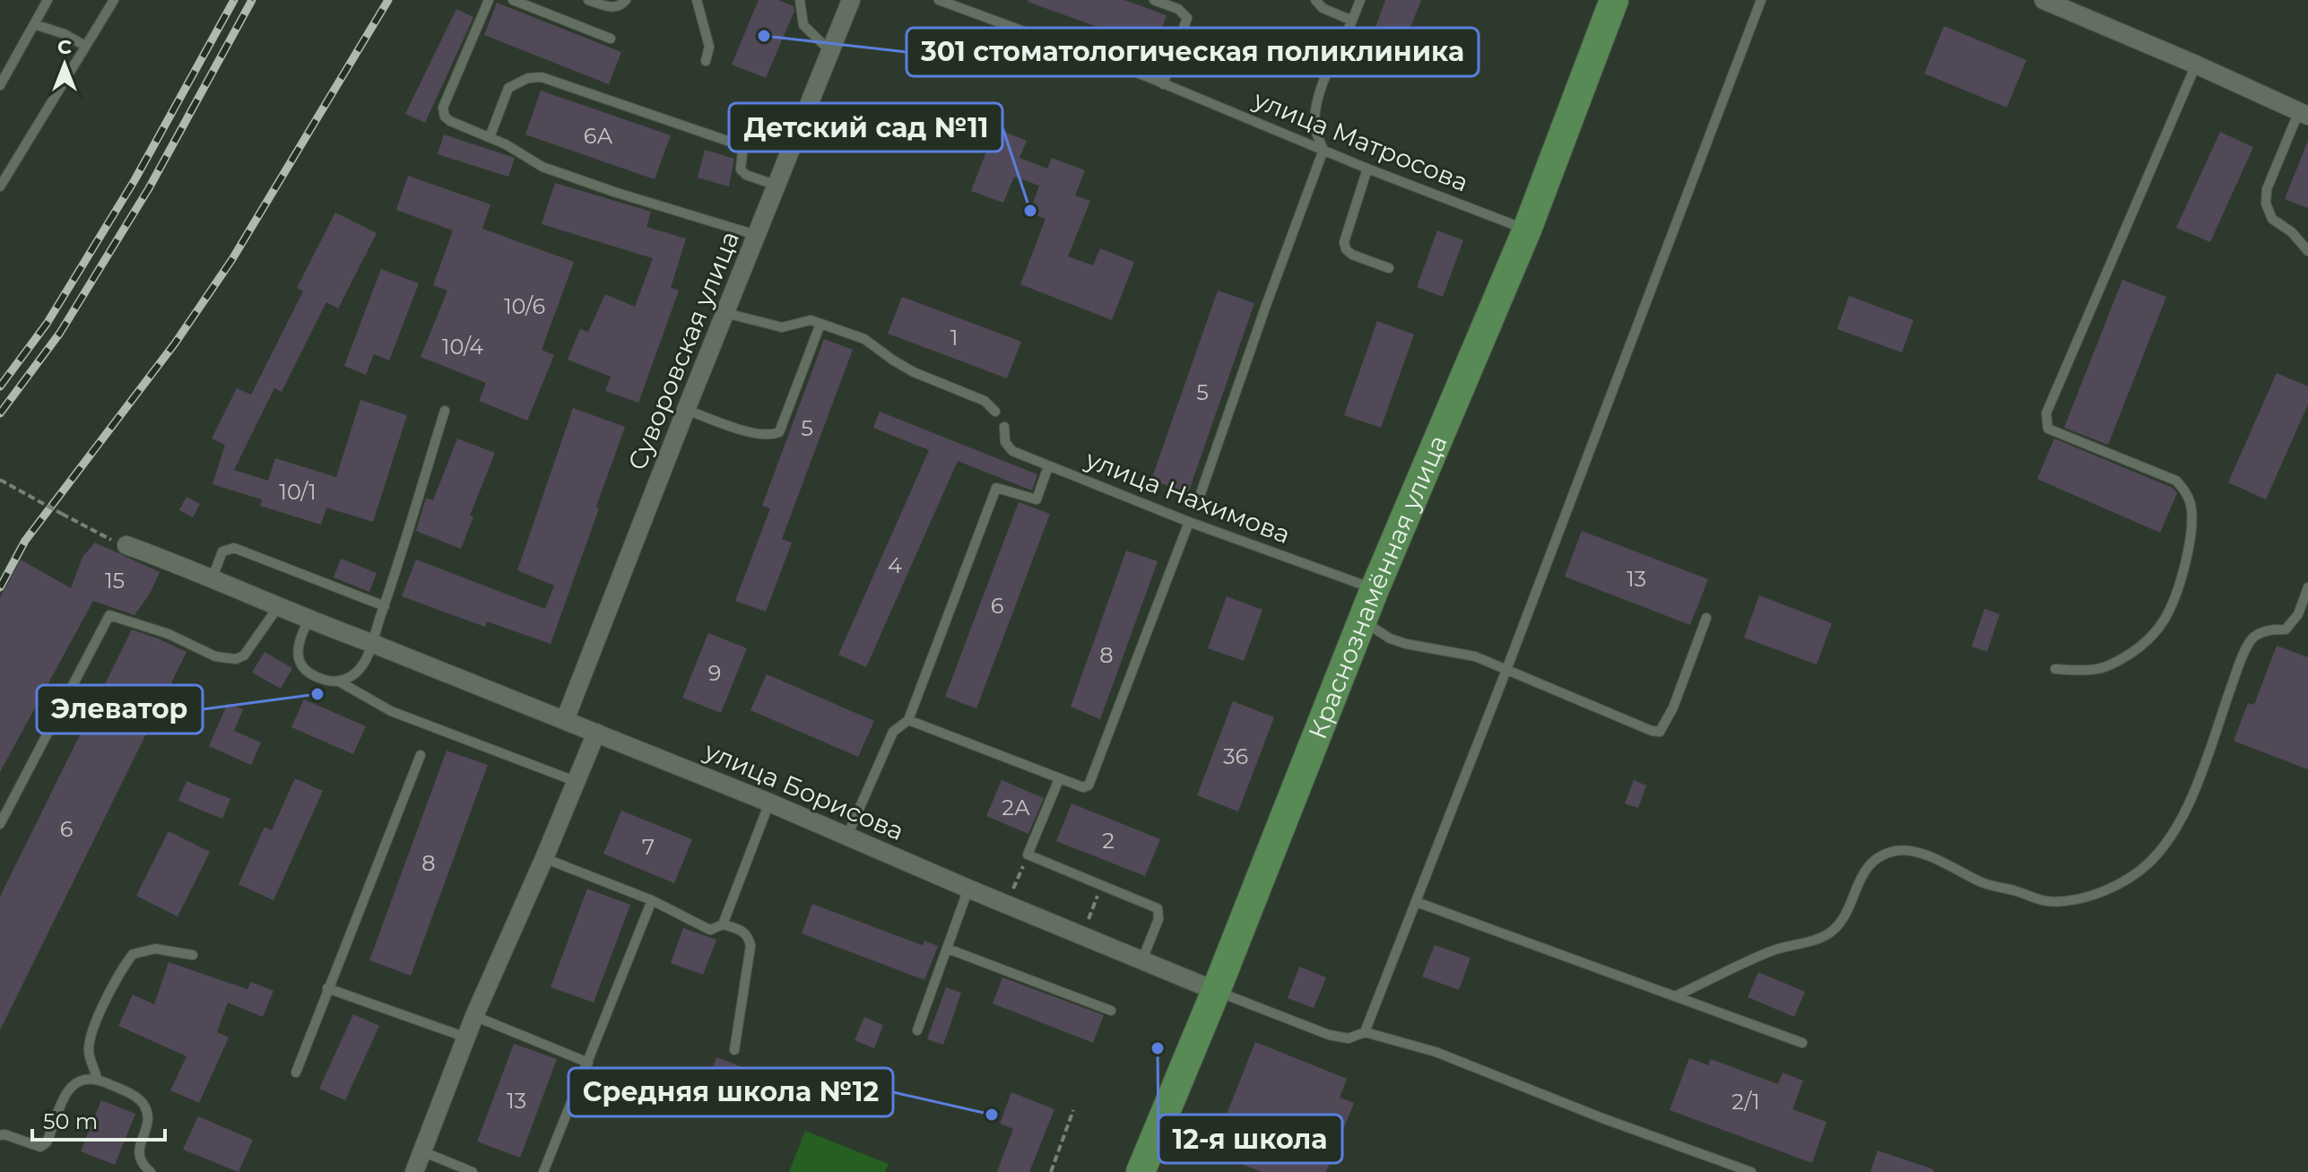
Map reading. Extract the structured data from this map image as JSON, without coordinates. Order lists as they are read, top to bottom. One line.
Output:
{"streets":{"main road":["Краснознамённая улица"],"street":["Суворовская улица","улица Борисова"],"lane":["улица Матросова","улица Нахимова"]},"crossings":[["улица Матросова","Краснознамённая улица"],["Суворовская улица","улица Борисова"],["улица Нахимова","Краснознамённая улица"],["Краснознамённая улица","улица Борисова"]],"places":["301 стоматологическая поликлиника","Детский сад №11","Элеватор","12-я школа","Средняя школа №12"],"house_numbers":["6А","10/6","1","10/4","5","5","10/1","4","13","15","6","8","9","36","2А","6","2","7","8","13","2/1"],"scale_bar":"50 m","north":"top"}
